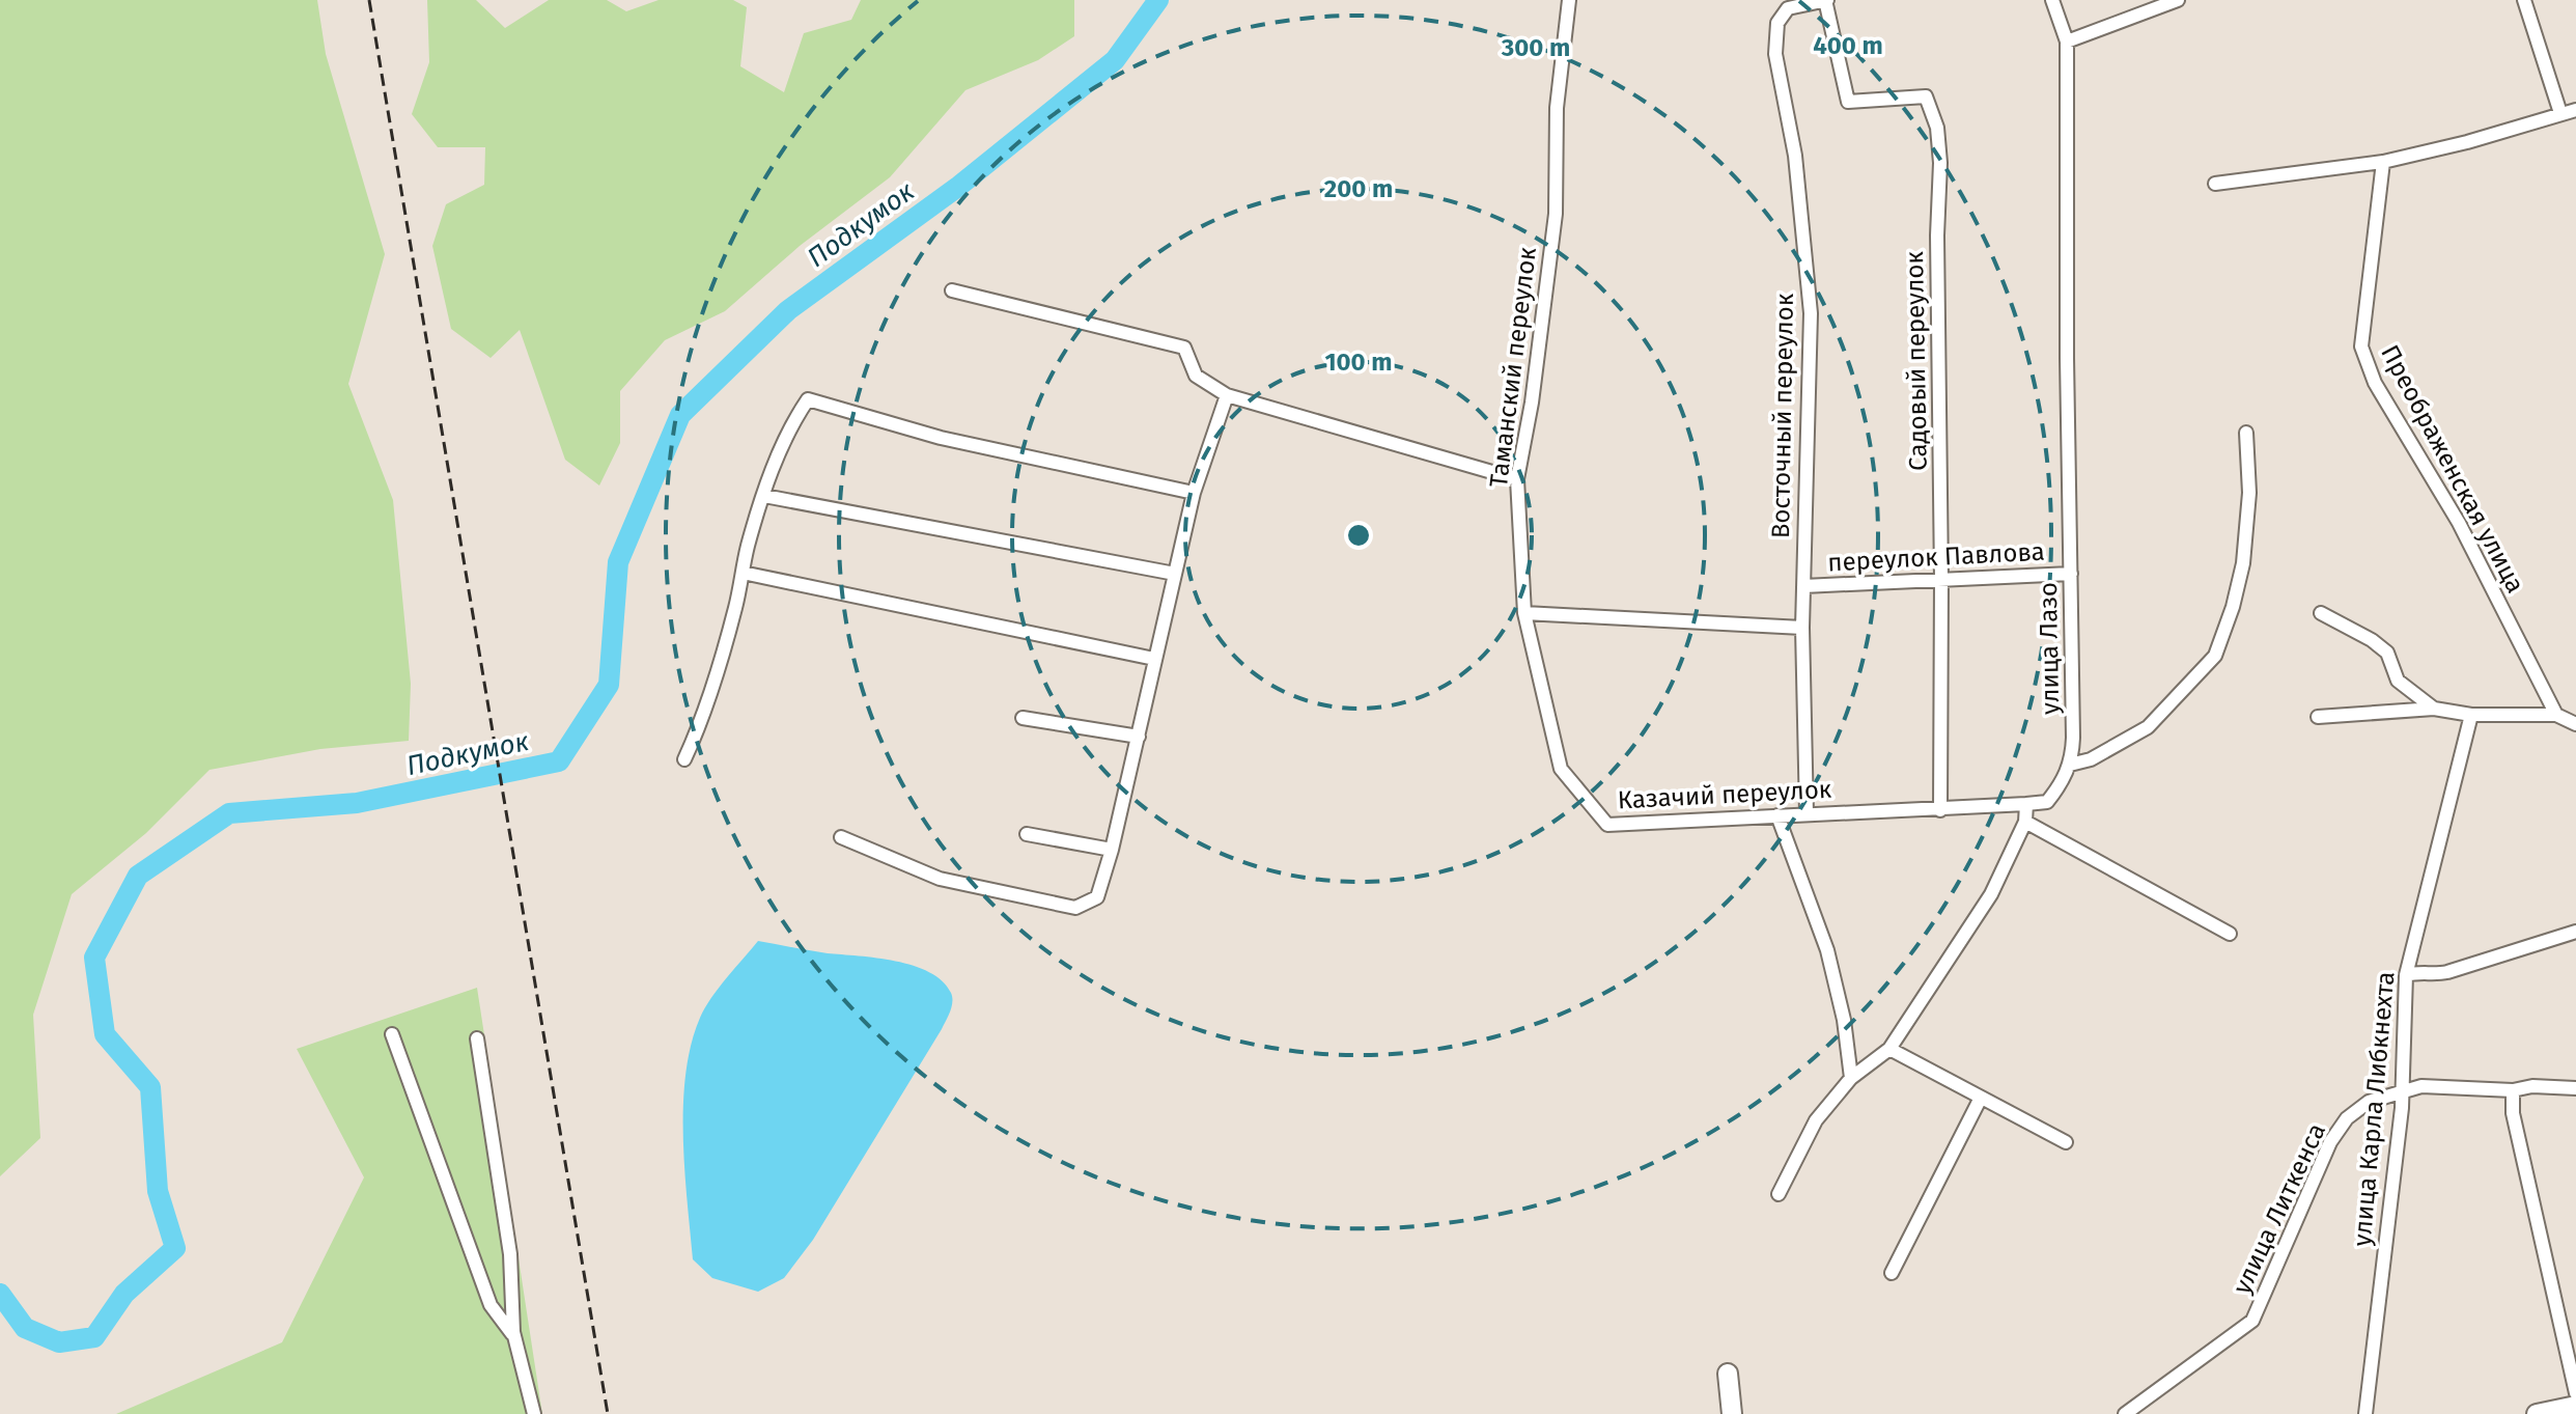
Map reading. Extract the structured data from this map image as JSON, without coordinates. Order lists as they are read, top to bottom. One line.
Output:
{"streets":{"street":["Садовый переулок","Таманский переулок","Восточный переулок","Преображенская улица","переулок Павлова","улица Лазо","Казачий переулок","улица Карла Либкнехта","улица Литкенса"]},"crossings":[["Садовый переулок","Восточный переулок"],["Садовый переулок","переулок Павлова"],["Садовый переулок","Казачий переулок"],["Таманский переулок","Казачий переулок"],["Восточный переулок","переулок Павлова"],["Восточный переулок","Казачий переулок"],["переулок Павлова","улица Лазо"],["улица Лазо","Казачий переулок"],["улица Карла Либкнехта","улица Литкенса"]],"water":["Подкумок"],"rings":["400 m","300 m","200 m","100 m"]}
